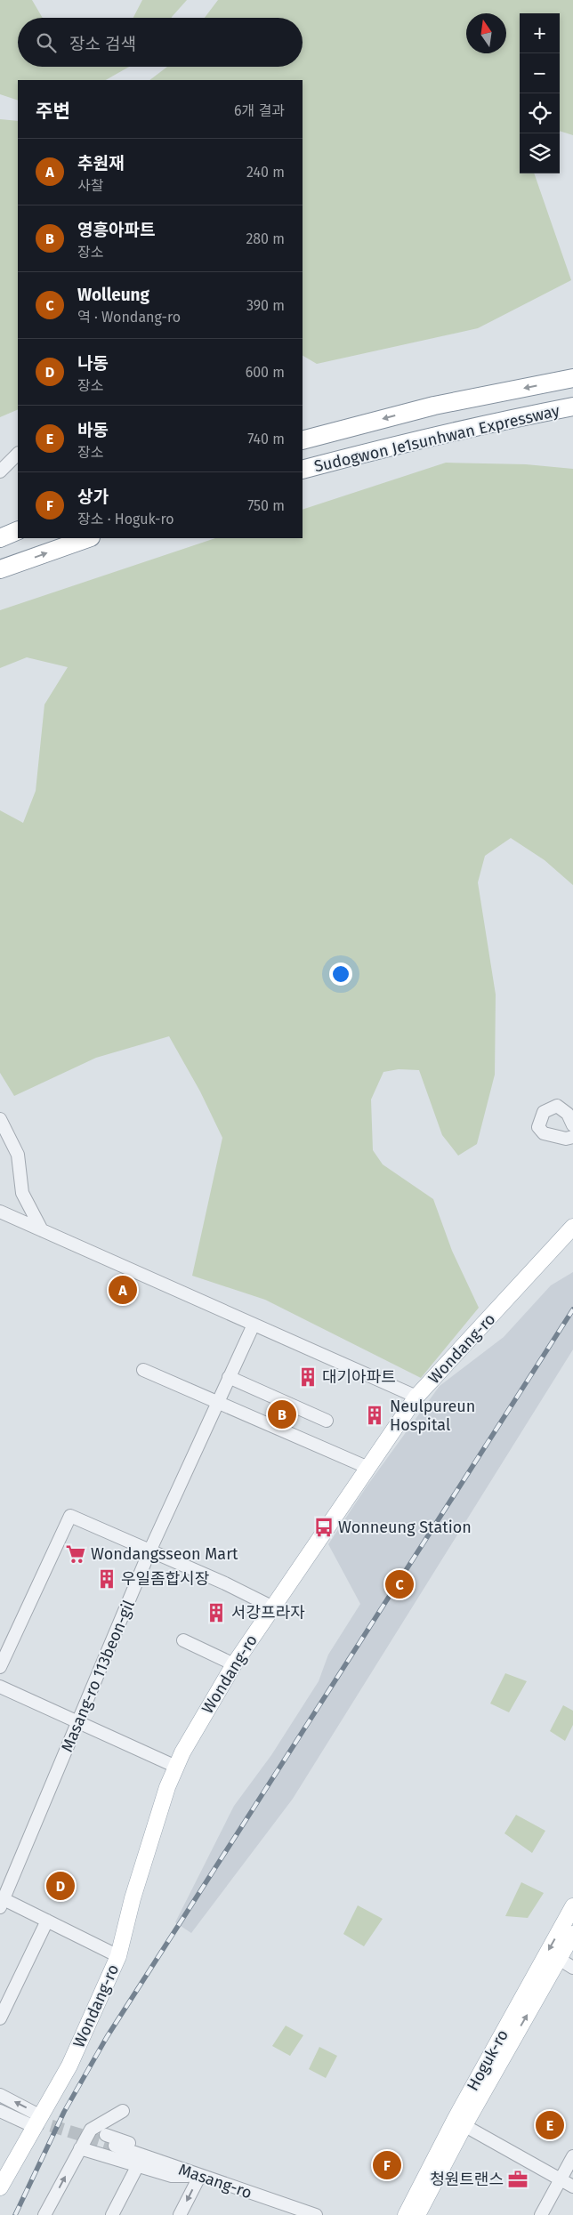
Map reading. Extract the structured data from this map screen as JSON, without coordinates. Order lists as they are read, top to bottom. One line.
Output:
{"streets":{"highway":["Sudogwon Je1sunhwan Expressway"],"main road":["Wondang-ro","Hoguk-ro"],"street":["Masang-ro 113beon-gil","Masang-ro"]},"places":{"building":["대기아파트","Neulpureun Hospital","우일좀합시장","서강프라자"],"bus stop":["Wonneung Station"],"supermarket":["Wondangsseon Mart"],"office":["청원트랜스"]},"north":"top","page":{"map_buttons":["+","−"],"search":"장소 검색","heading":["주변","6개 결과"],"list":[{"mark":"A","name":"추원재","note":"사찰","value":"240 m"},{"mark":"B","name":"영흥아파트","note":"장소","value":"280 m"},{"mark":"C","name":"Wolleung","note":"역 · Wondang-ro","value":"390 m"},{"mark":"D","name":"나동","note":"장소","value":"600 m"},{"mark":"E","name":"바동","note":"장소","value":"740 m"},{"mark":"F","name":"상가","note":"장소 · Hoguk-ro","value":"750 m"}],"pins":["A","B","C","D","E","F"]}}
